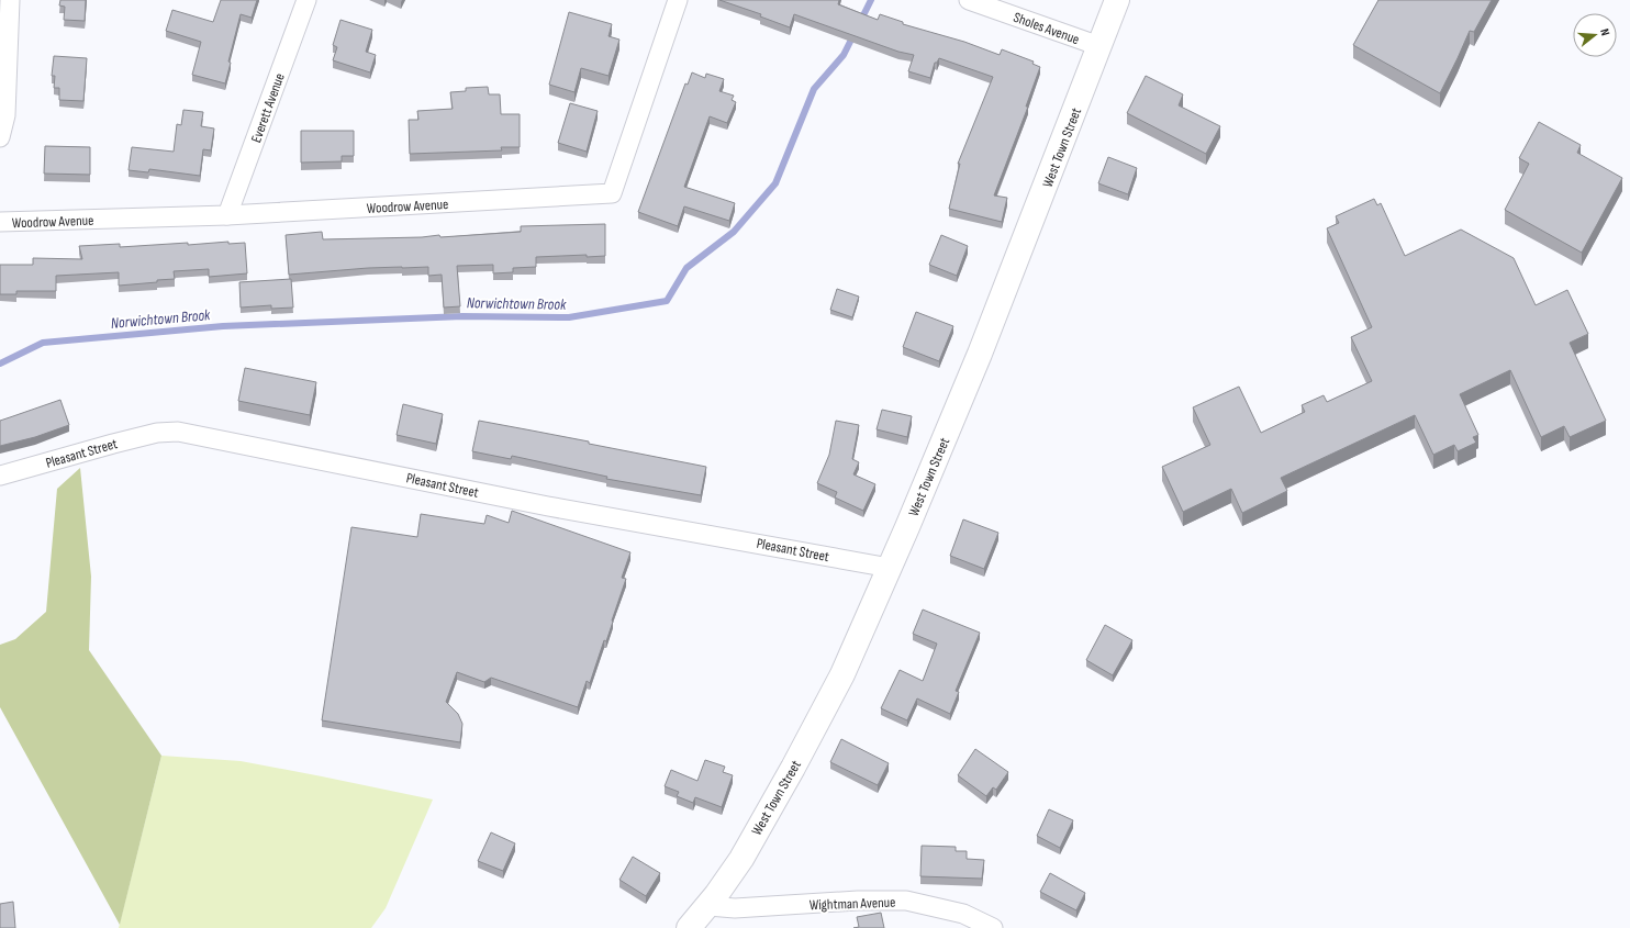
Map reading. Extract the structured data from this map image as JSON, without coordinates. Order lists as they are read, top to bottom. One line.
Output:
{"streets":{"main road":["West Town Street"],"street":["Sholes Avenue","Everett Avenue","Woodrow Avenue","Pleasant Street","Wightman Avenue"]},"crossings":[["Sholes Avenue","West Town Street"],["Everett Avenue","Woodrow Avenue"],["West Town Street","Pleasant Street"],["West Town Street","Wightman Avenue"]],"water":["Norwichtown Brook"],"north":"right"}
